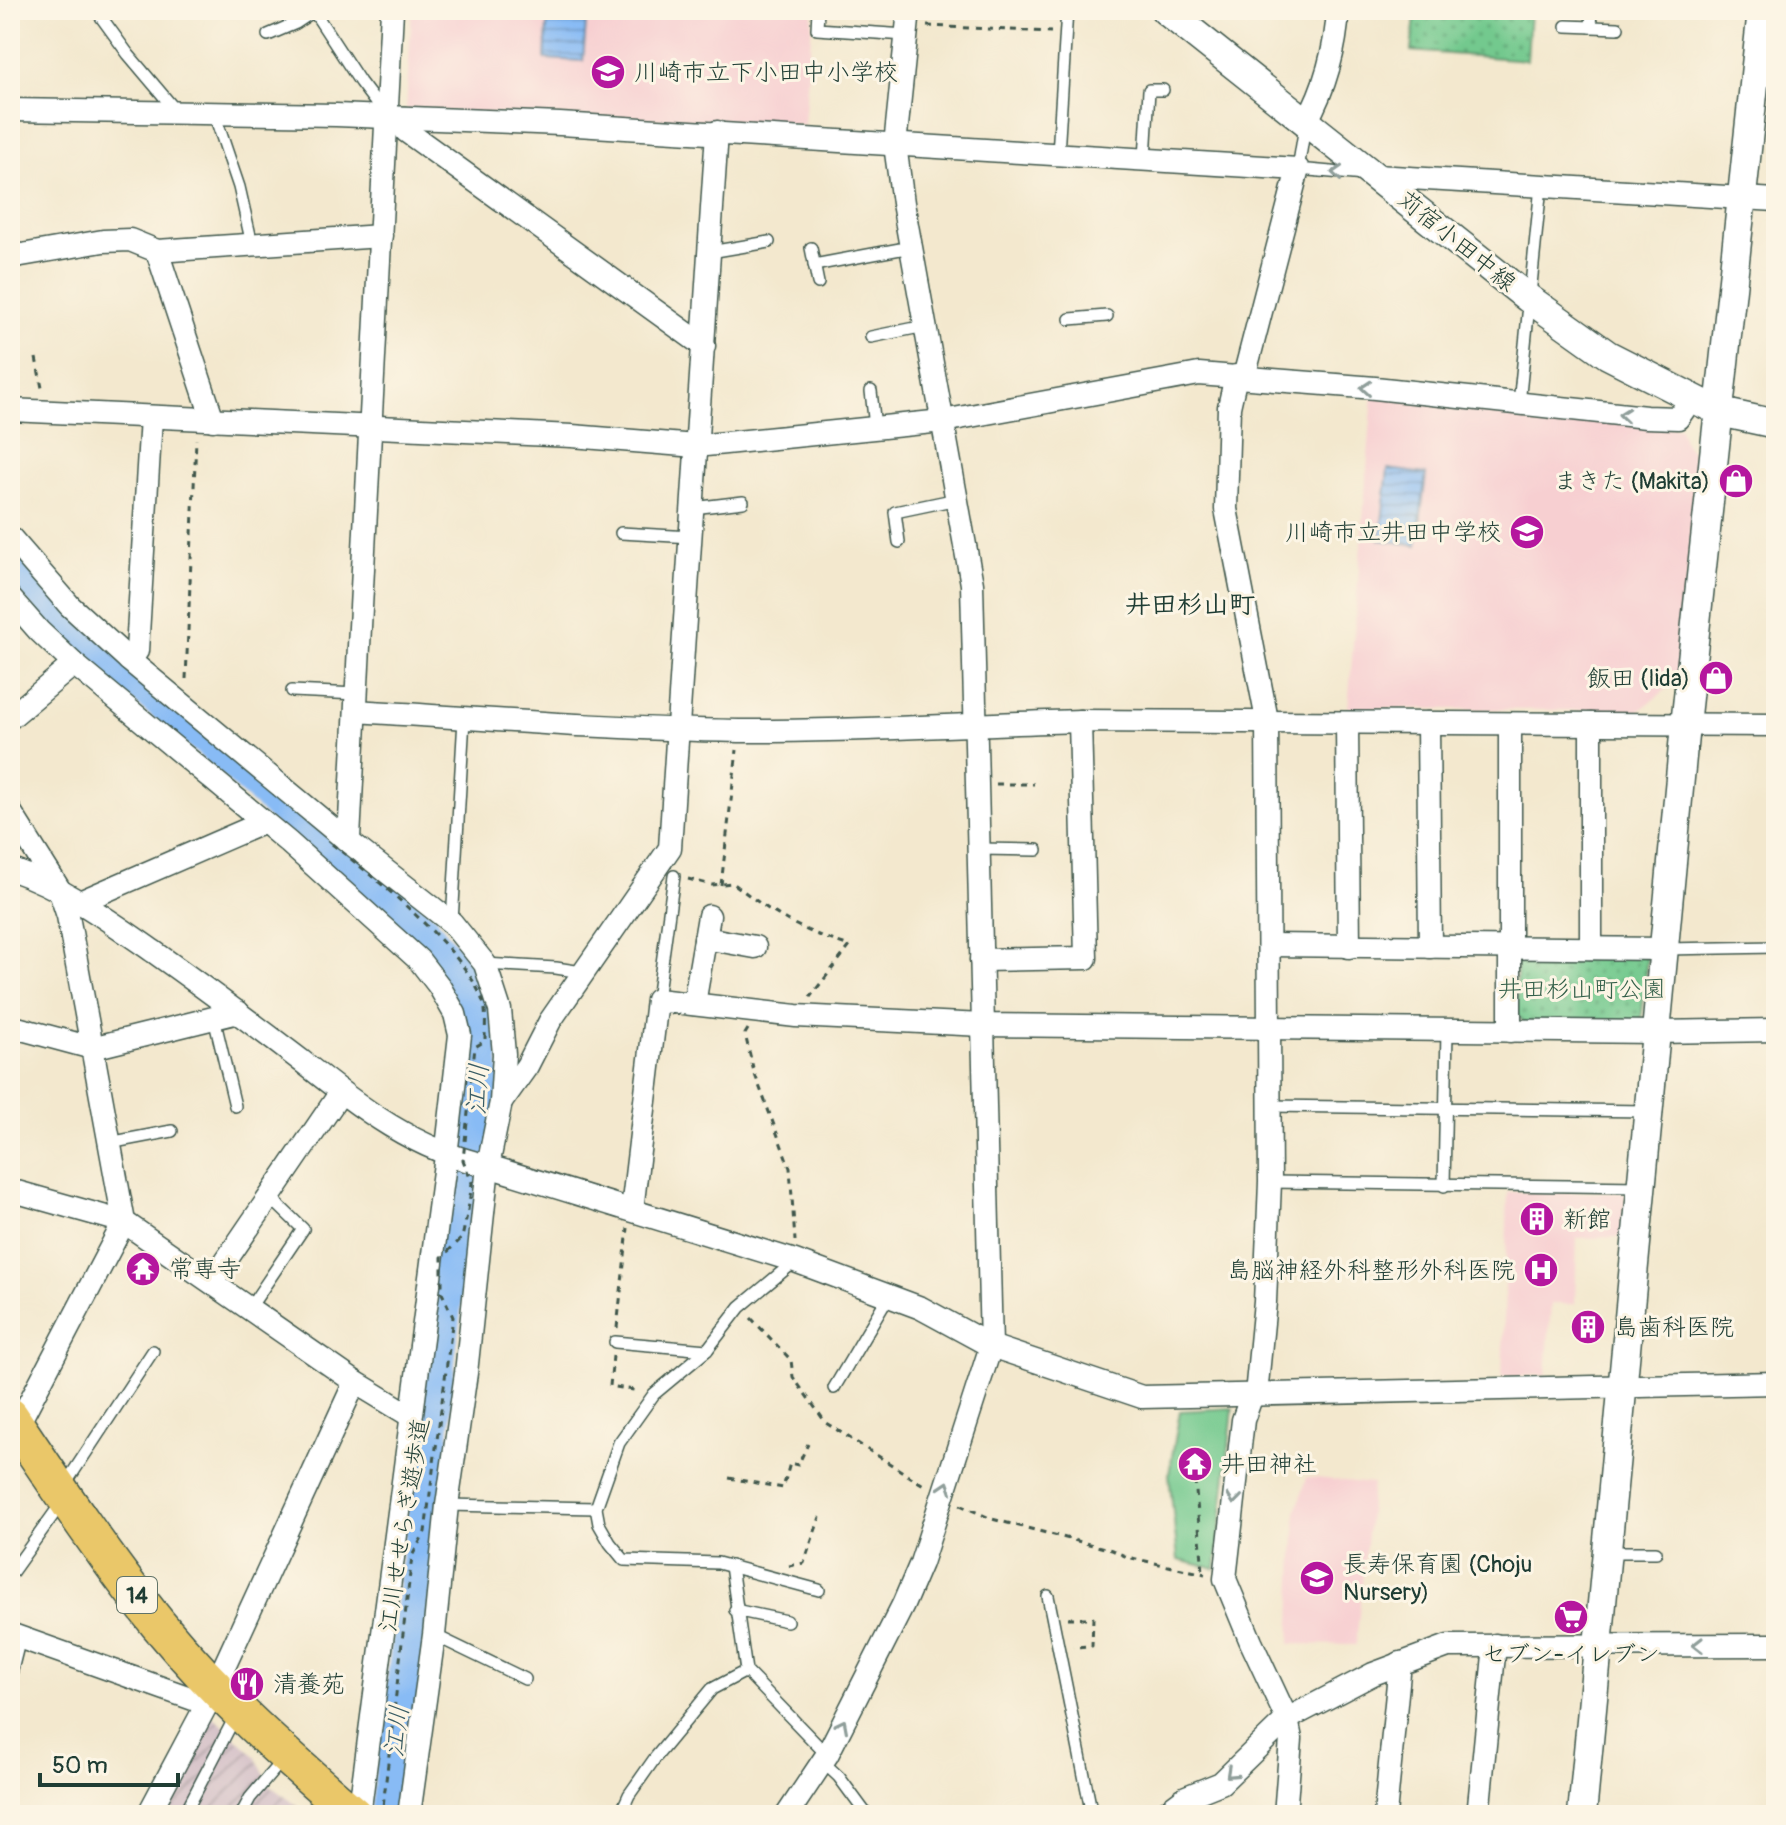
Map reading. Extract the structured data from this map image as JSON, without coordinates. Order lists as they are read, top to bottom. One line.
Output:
{"streets":{"main road":["14"],"street":["苅宿小田中線"],"path":["江川せせらぎ遊歩道"]},"districts":["井田杉山町"],"water":["江川"],"parks":["井田杉山町公園"],"places":{"school or university":["川崎市立下小田中小学校","川崎市立井田中学校","長寿保育園 (Choju Nursery)"],"shop":["まきた (Makita)","飯田 (Iida)"],"building":["新館","島歯科医院"],"temple":["常専寺","井田神社"],"hospital":["島脳神経外科整形外科医院"],"supermarket":["セブン-イレブン"],"restaurant":["清養苑"]},"scale_bar":"50 m"}
